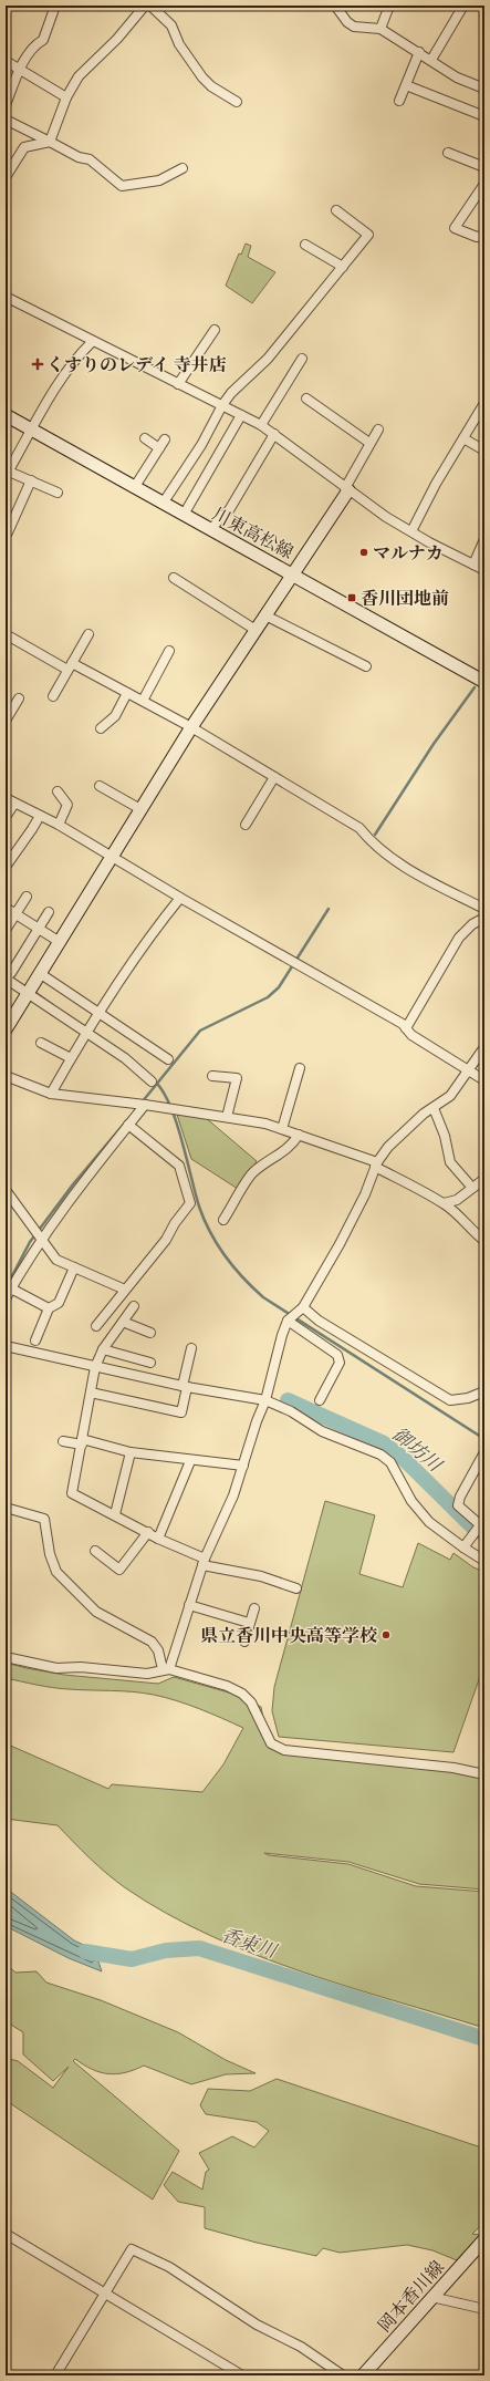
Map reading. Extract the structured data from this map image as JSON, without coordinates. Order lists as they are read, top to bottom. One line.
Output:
{"streets":{"main road":["川東高松線","岡本香川線"]},"water":["御坊川","香東川"],"places":{"health":["くすりのレデイ 寺井店"],"other":["マルナカ","県立香川中央高等学校"],"transit":["香川団地前"]}}
